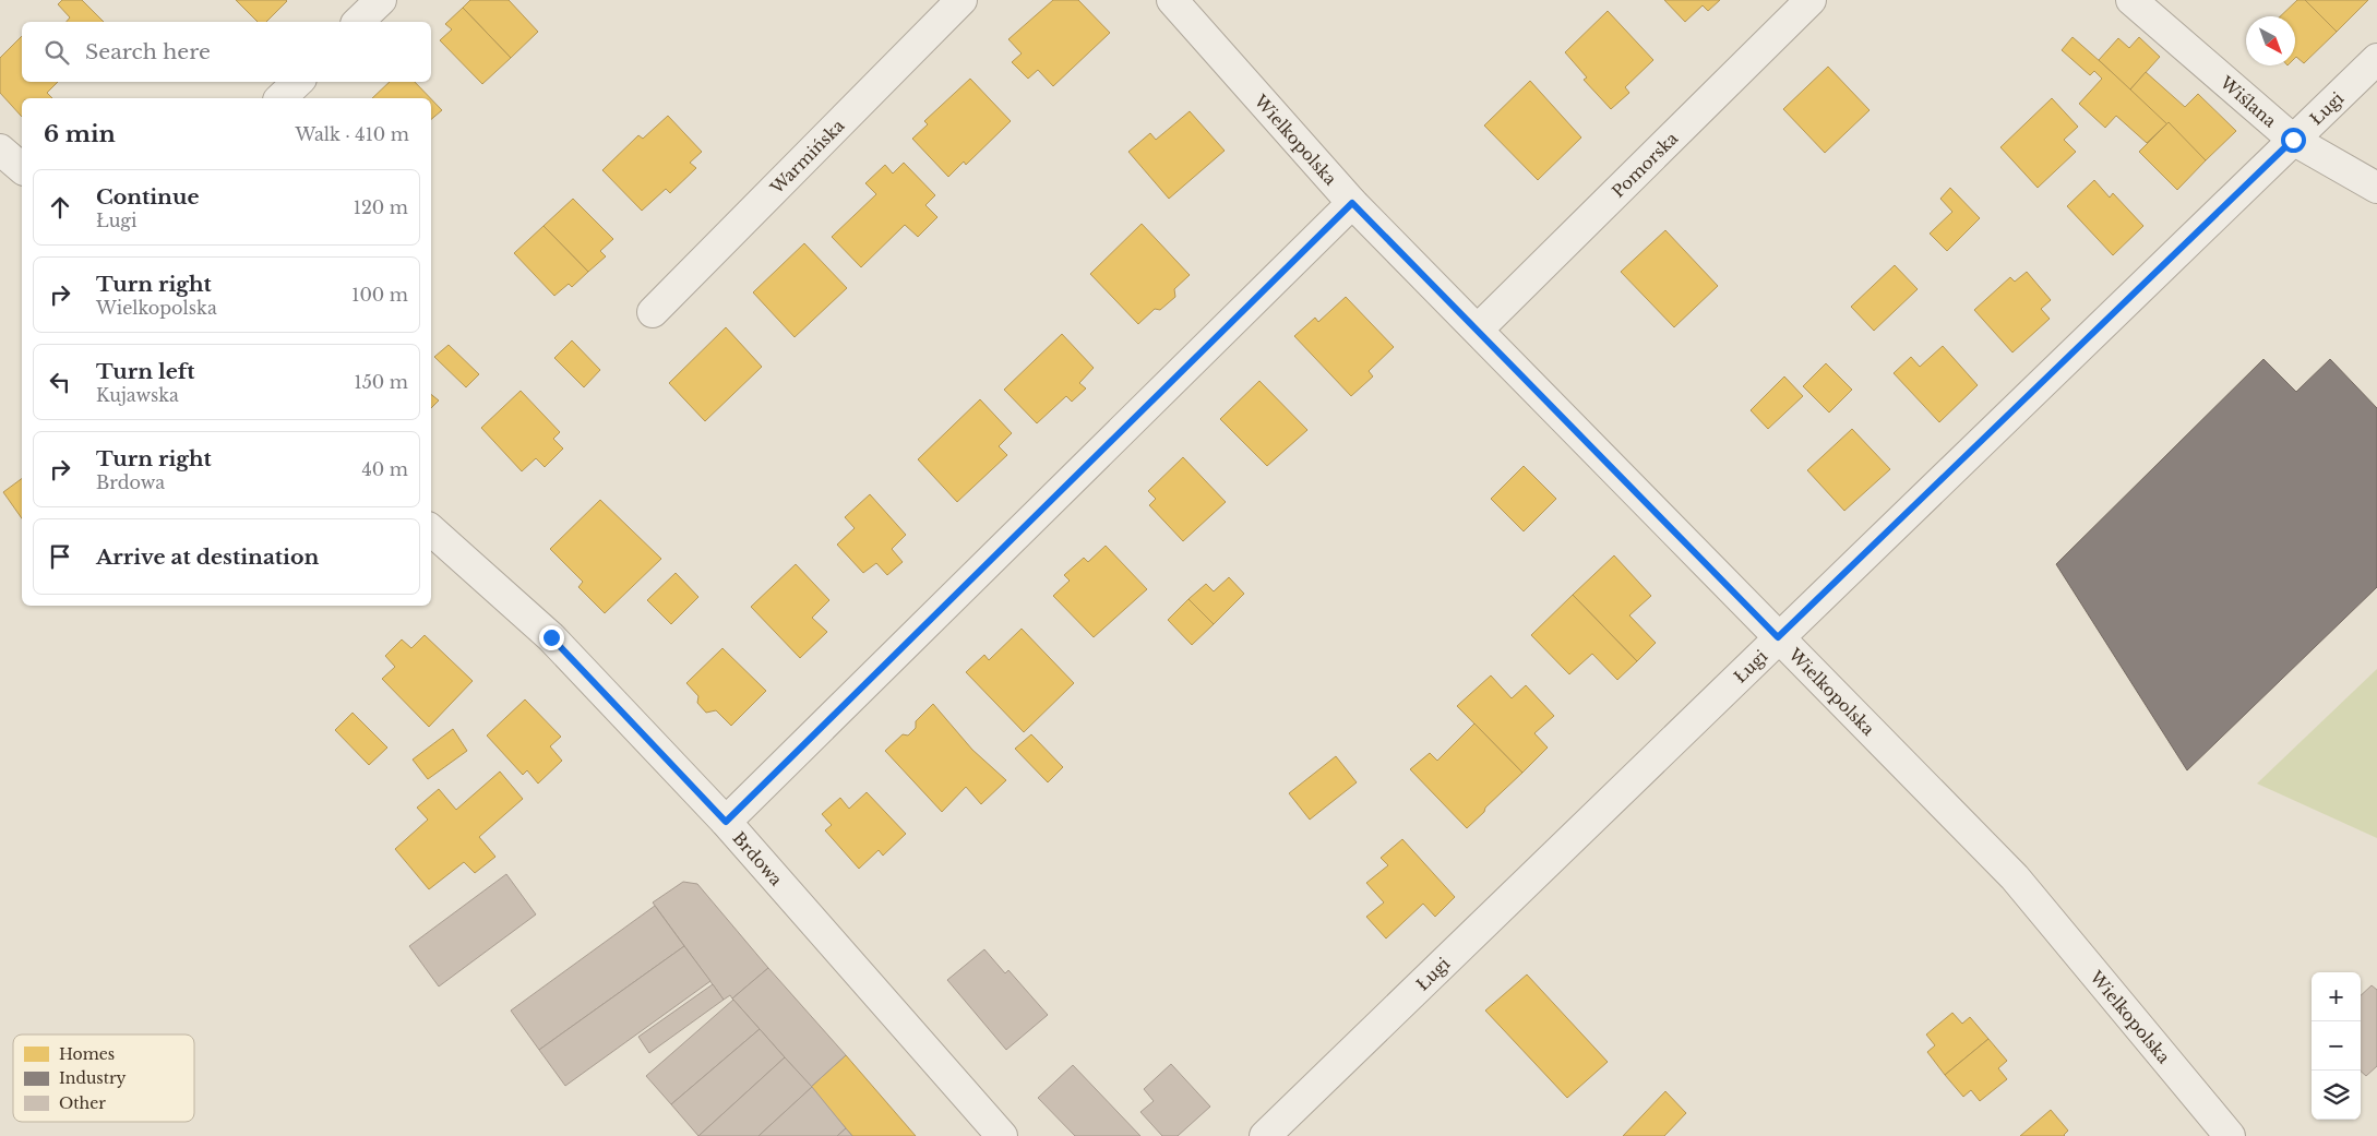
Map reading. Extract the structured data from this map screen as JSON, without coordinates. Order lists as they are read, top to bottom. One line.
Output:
{"streets":{"street":["Wiślana","Ługi","Wielkopolska","Warmińska","Pomorska","Brdowa"]},"crossings":[["Wiślana","Ługi"],["Ługi","Wielkopolska"],["Wielkopolska","Pomorska"]],"legend":["Homes","Industry","Other"],"north":"bottom right","page":{"search":"Search here","heading":["6 min","Walk · 410 m"],"list":[["Continue","Ługi","120 m"],["Turn right","Wielkopolska","100 m"],["Turn left","Kujawska","150 m"],["Turn right","Brdowa","40 m"],"Arrive at destination"],"map_buttons":["+","−"]}}
